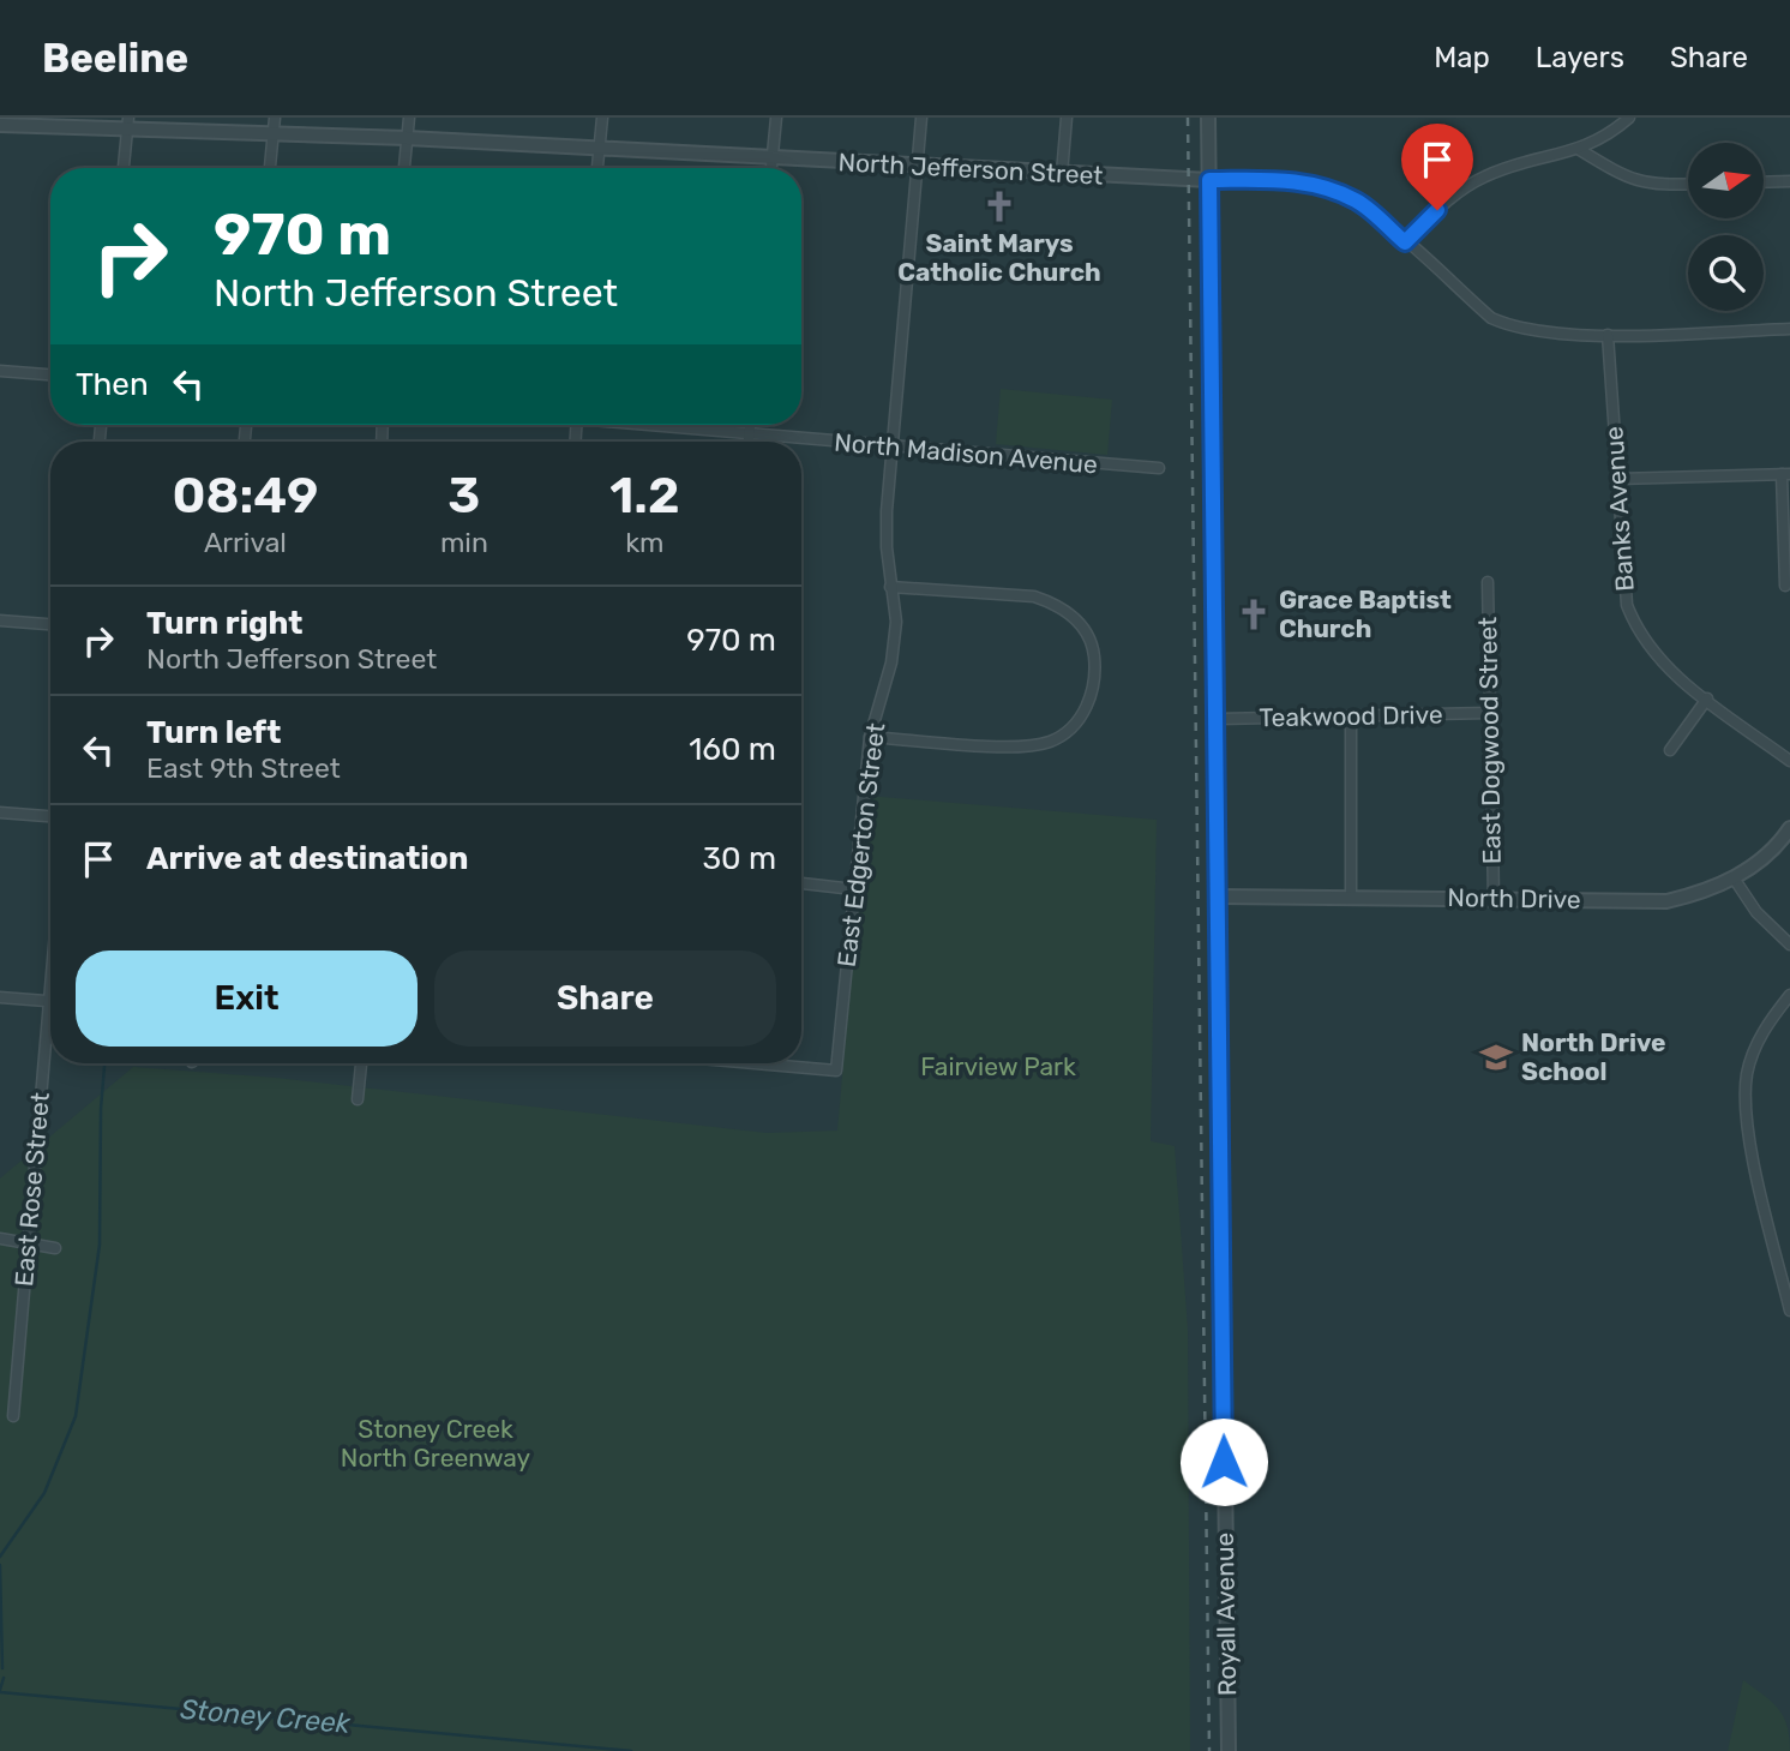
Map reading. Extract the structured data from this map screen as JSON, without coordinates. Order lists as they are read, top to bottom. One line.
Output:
{"streets":{"street":["North Jefferson Street","North Madison Avenue","Banks Avenue","Teakwood Drive","East Dogwood Street","East Edgerton Street","North Drive","East Rose Street","Royall Avenue"]},"crossings":[["North Jefferson Street","Banks Avenue"],["North Jefferson Street","East Edgerton Street"],["North Jefferson Street","Royall Avenue"],["North Madison Avenue","East Edgerton Street"],["Teakwood Drive","East Dogwood Street"],["Teakwood Drive","Royall Avenue"],["East Dogwood Street","North Drive"],["North Drive","Royall Avenue"]],"water":["Stoney Creek"],"parks":["Fairview Park","Stoney Creek North Greenway"],"places":{"church":["Saint Marys Catholic Church","Grace Baptist Church"],"school or university":["North Drive School"]},"north":"right","page":{"header":"Beeline","nav":["Map","Layers","Share"],"turn":["970 m","North Jefferson Street"],"then":"Then","eta":["08:49","Arrival","3","min","1.2","km"],"list":[{"name":"Turn right","note":"North Jefferson Street","value":"970 m"},{"name":"Turn left","note":"East 9th Street","value":"160 m"},{"name":"Arrive at destination","value":"30 m"}],"buttons":["Exit","Share"]}}
